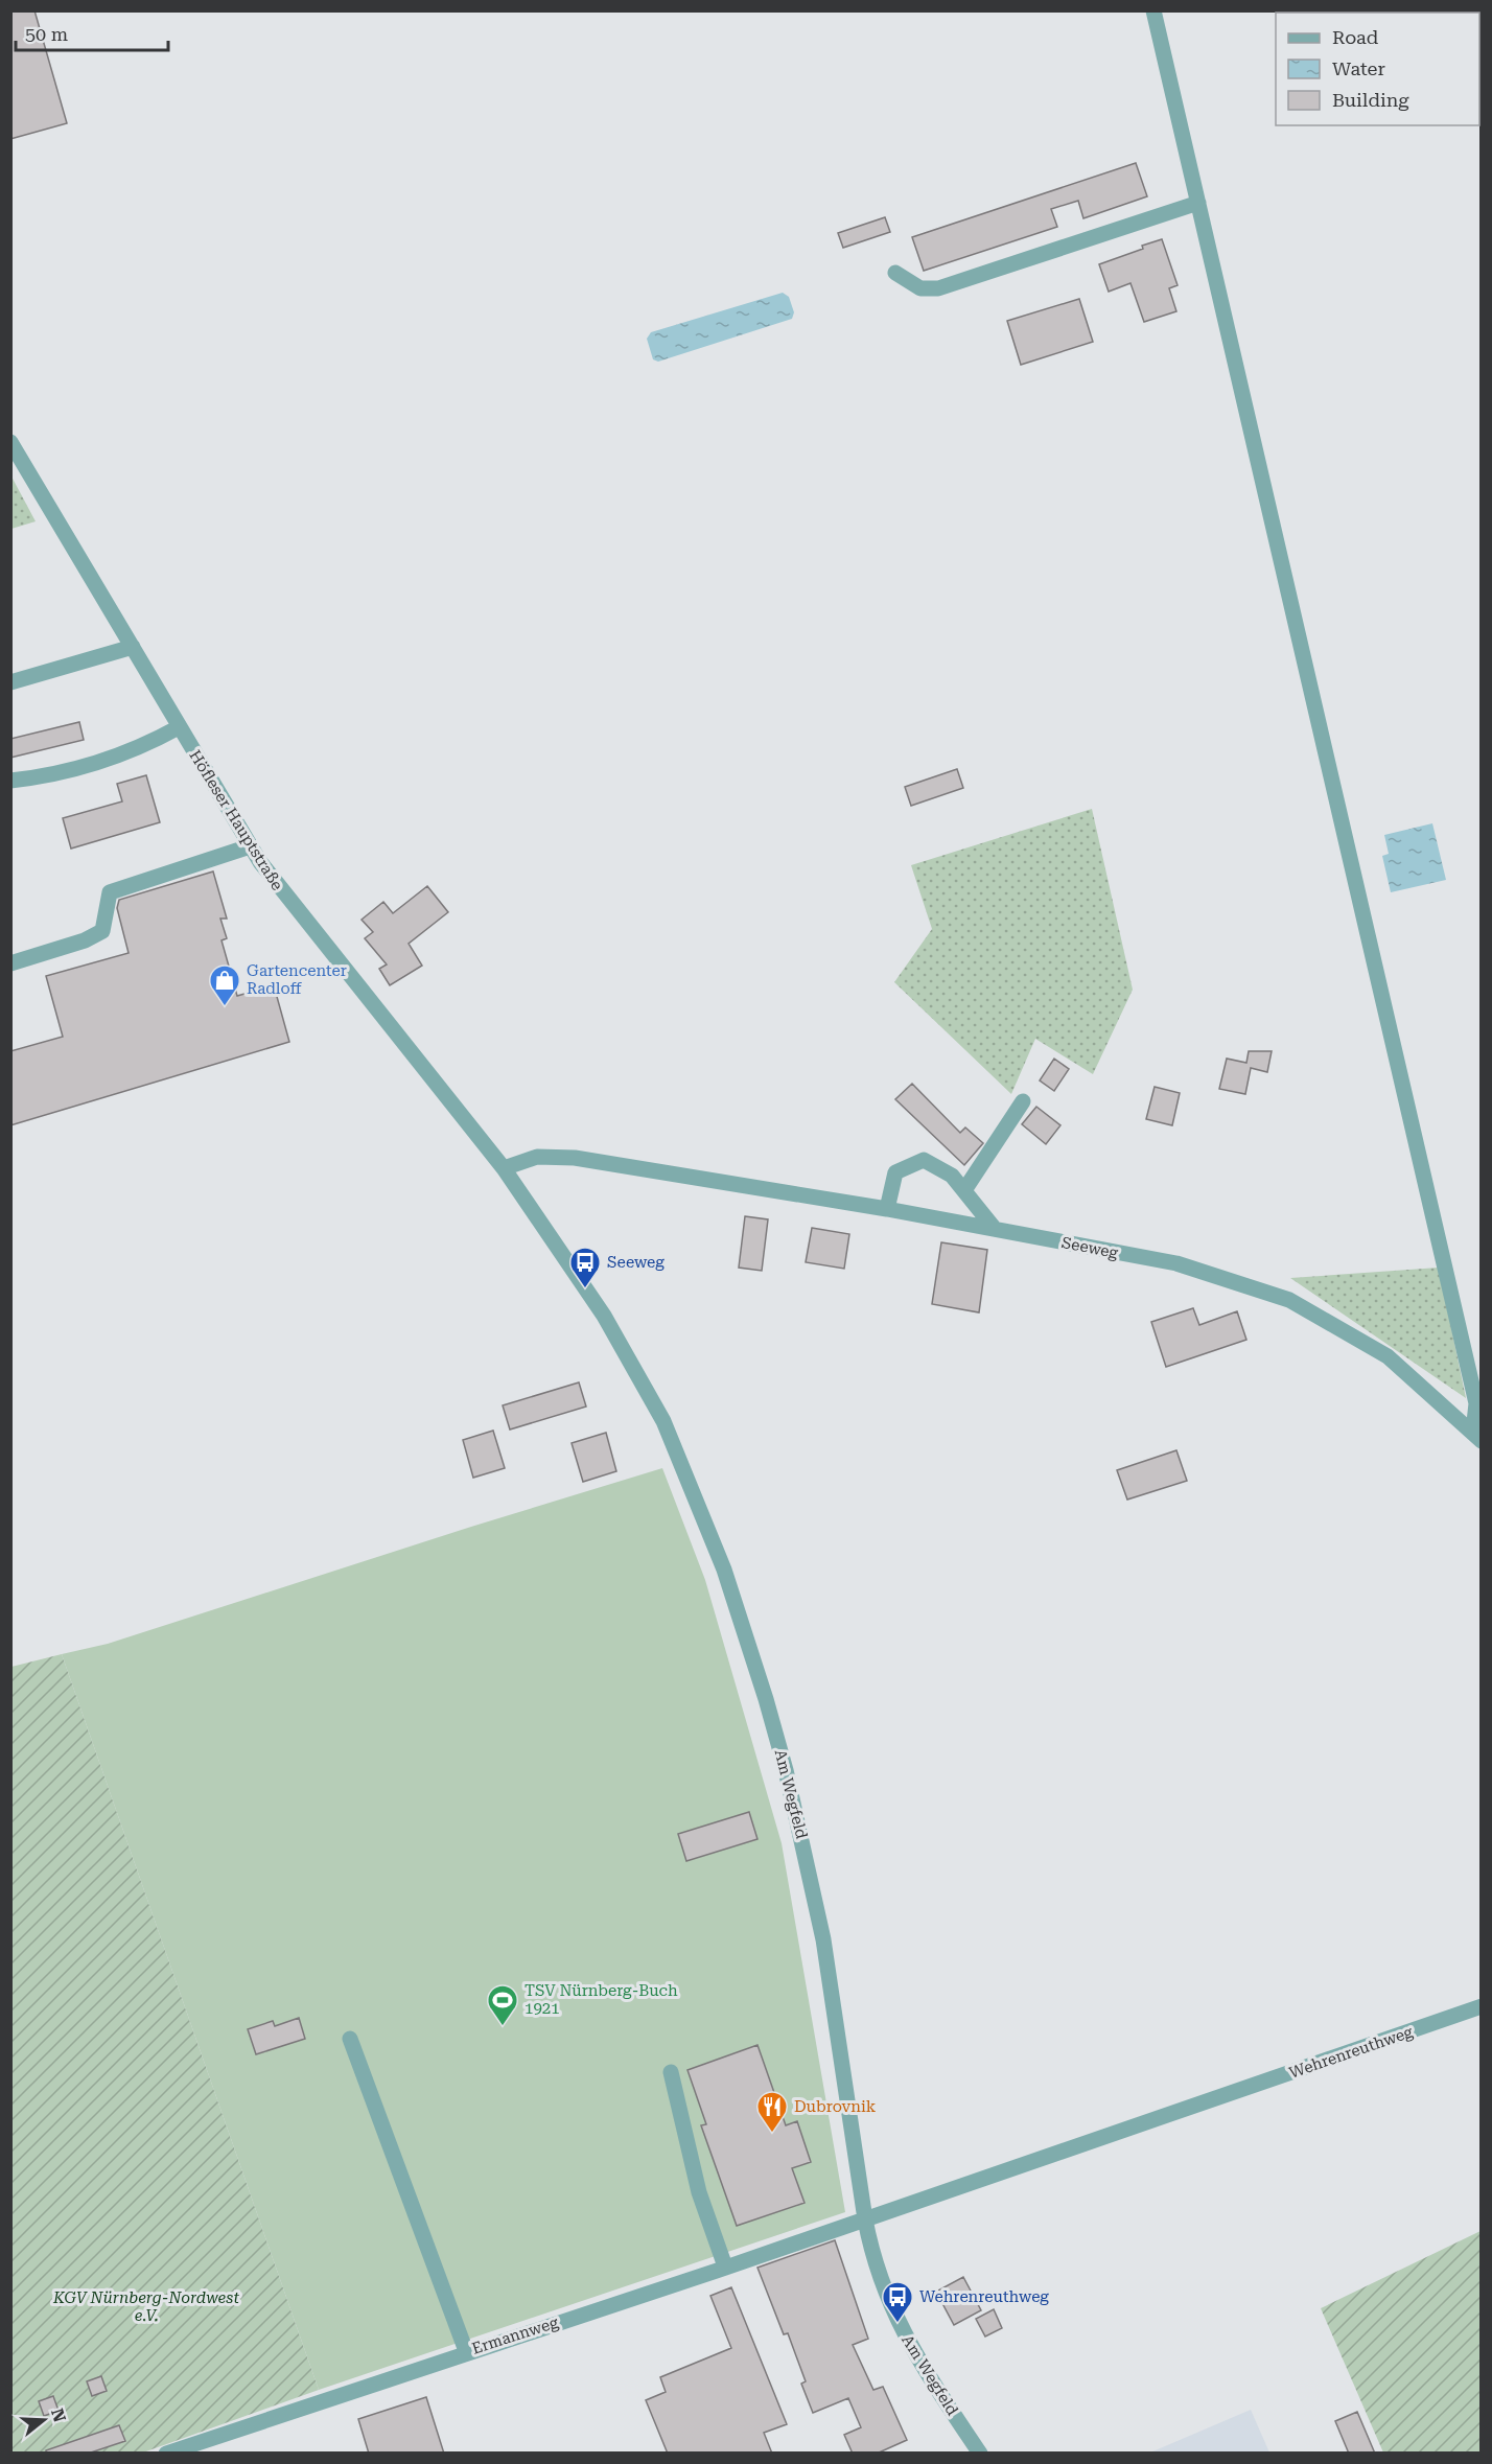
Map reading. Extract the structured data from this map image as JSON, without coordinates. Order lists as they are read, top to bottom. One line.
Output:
{"streets":{"street":["Höfleser Hauptstraße","Seeweg","Am Wegfeld","Wehrenreuthweg","Ermannweg"]},"crossings":[["Höfleser Hauptstraße","Seeweg"],["Höfleser Hauptstraße","Am Wegfeld"],["Seeweg","Am Wegfeld"],["Am Wegfeld","Wehrenreuthweg"],["Am Wegfeld","Ermannweg"],["Wehrenreuthweg","Ermannweg"]],"parks":["KGV Nürnberg-Nordwest e.V."],"places":{"shop":["Gartencenter Radloff"],"bus stop":["Seeweg","Wehrenreuthweg"],"sports":["TSV Nürnberg-Buch 1921"],"restaurant":["Dubrovnik"]},"legend":["Road","Water","Building"],"scale_bar":"50 m","north":"right"}
